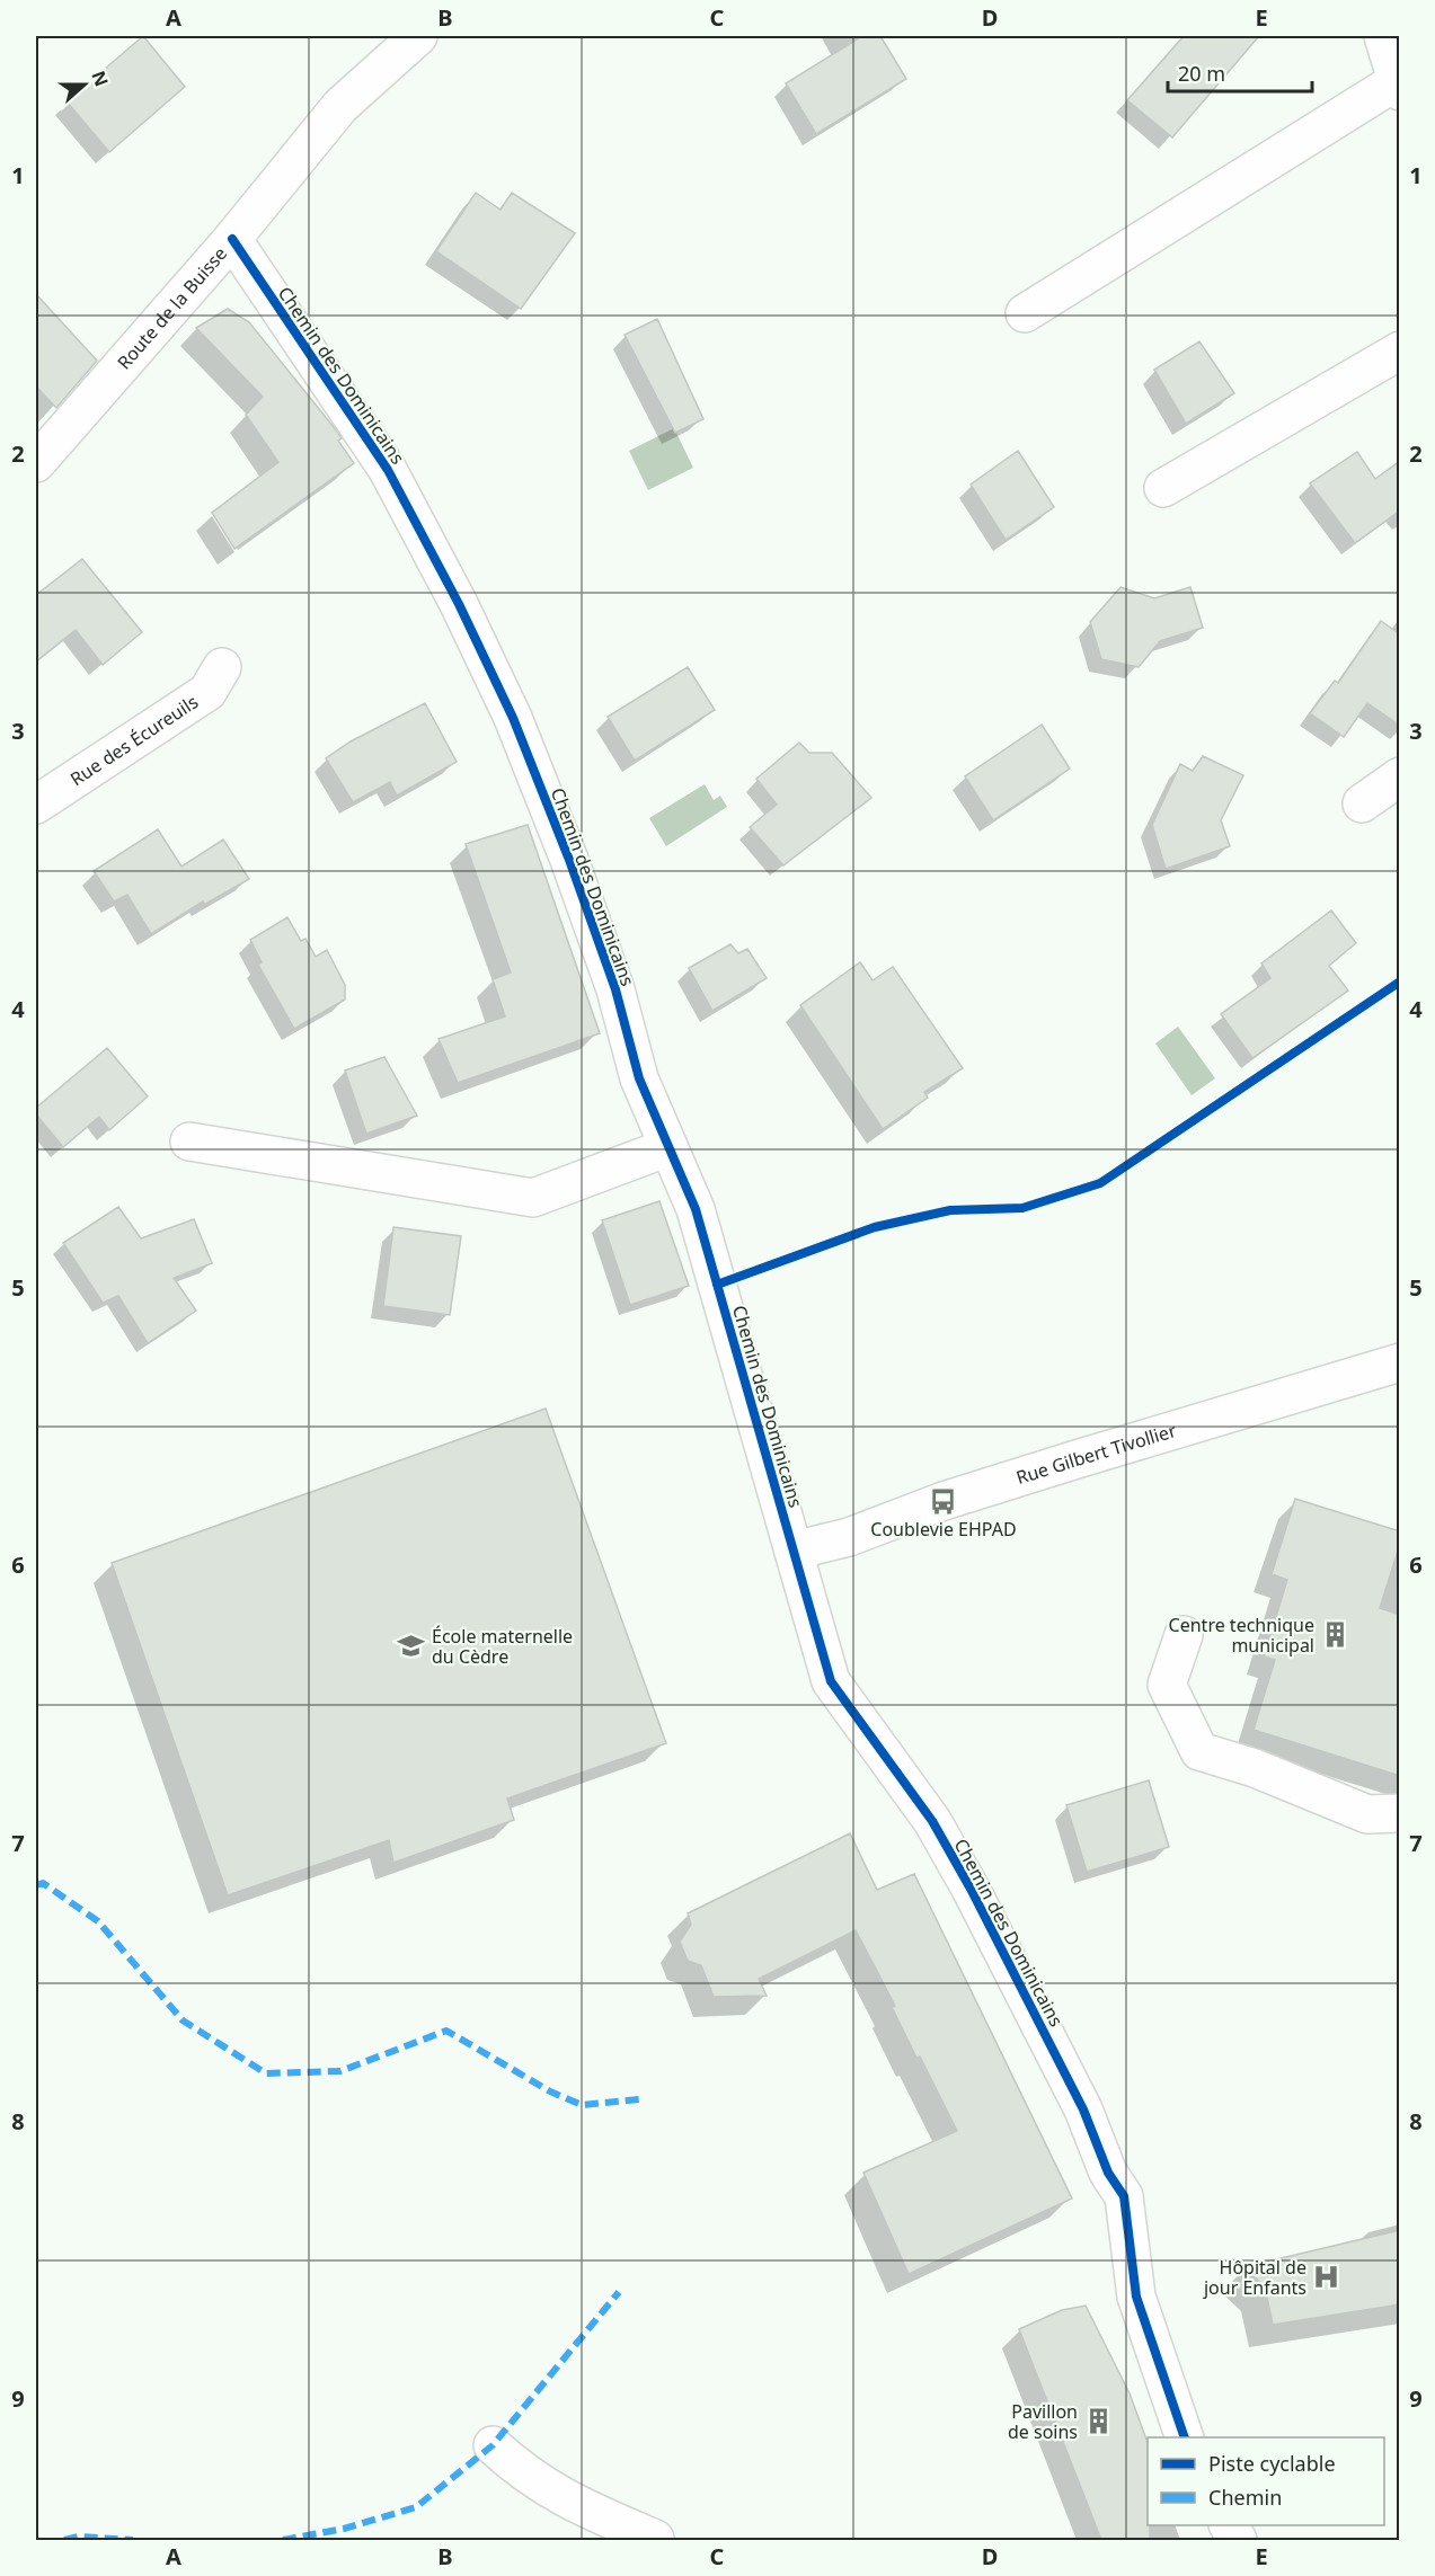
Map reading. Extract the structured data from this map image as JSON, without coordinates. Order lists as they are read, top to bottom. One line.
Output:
{"streets":{"street":["Route de la Buisse","Chemin des Dominicains","Rue des Écureuils","Rue Gilbert Tivollier"]},"crossings":[["Route de la Buisse","Chemin des Dominicains"],["Chemin des Dominicains","Rue Gilbert Tivollier"]],"places":{"bus stop":["Coublevie EHPAD"],"building":["Centre technique municipal","Pavillon de soins"],"school or university":["École maternelle du Cèdre"],"hospital":["Hôpital de jour Enfants"]},"legend":["Piste cyclable","Chemin"],"scale_bar":"20 m","north":"right","grid":{"columns":["A","B","C","D","E"],"rows":["1","2","3","4","5","6","7","8","9"]}}
